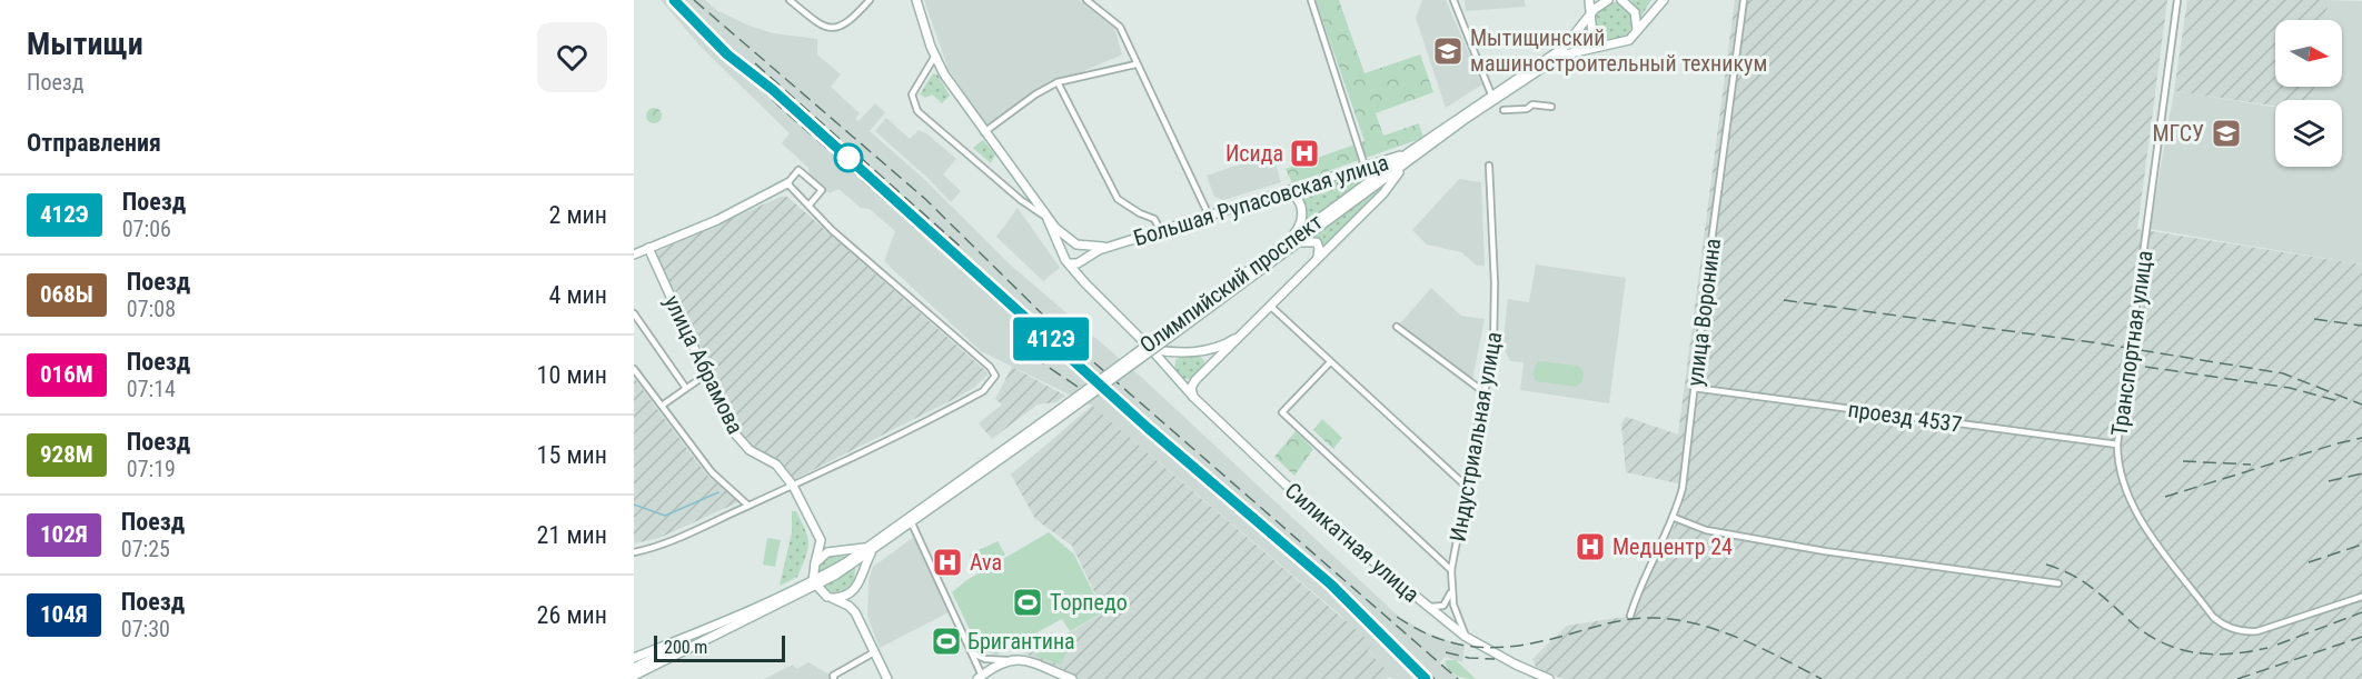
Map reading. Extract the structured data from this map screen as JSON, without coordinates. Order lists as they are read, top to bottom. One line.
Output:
{"streets":{"main road":["Большая Рупасовская улица","Олимпийский проспект","улица Абрамова","Силикатная улица"],"street":["улица Воронина","Транспортная улица","проезд 4537","Индустриальная улица"]},"crossings":[["Большая Рупасовская улица","Олимпийский проспект"],["улица Воронина","проезд 4537"],["Транспортная улица","проезд 4537"],["Индустриальная улица","Силикатная улица"]],"places":{"school or university":["Мытищинский машиностроительный техникум","МГСУ"],"hospital":["Исида","Медцентр 24","Ava"],"sports":["Торпедо","Бригантина"]},"scale_bar":"200 m","north":"right","page":{"heading":[["Мытищи","Поезд"],"Отправления"],"on_map":"412Э","list":[{"mark":"412Э","name":"Поезд","note":"07:06","value":"2 мин"},{"mark":"068Ы","name":"Поезд","note":"07:08","value":"4 мин"},{"mark":"016М","name":"Поезд","note":"07:14","value":"10 мин"},{"mark":"928М","name":"Поезд","note":"07:19","value":"15 мин"},{"mark":"102Я","name":"Поезд","note":"07:25","value":"21 мин"},{"mark":"104Я","name":"Поезд","note":"07:30","value":"26 мин"}],"scale":"200 m"}}
